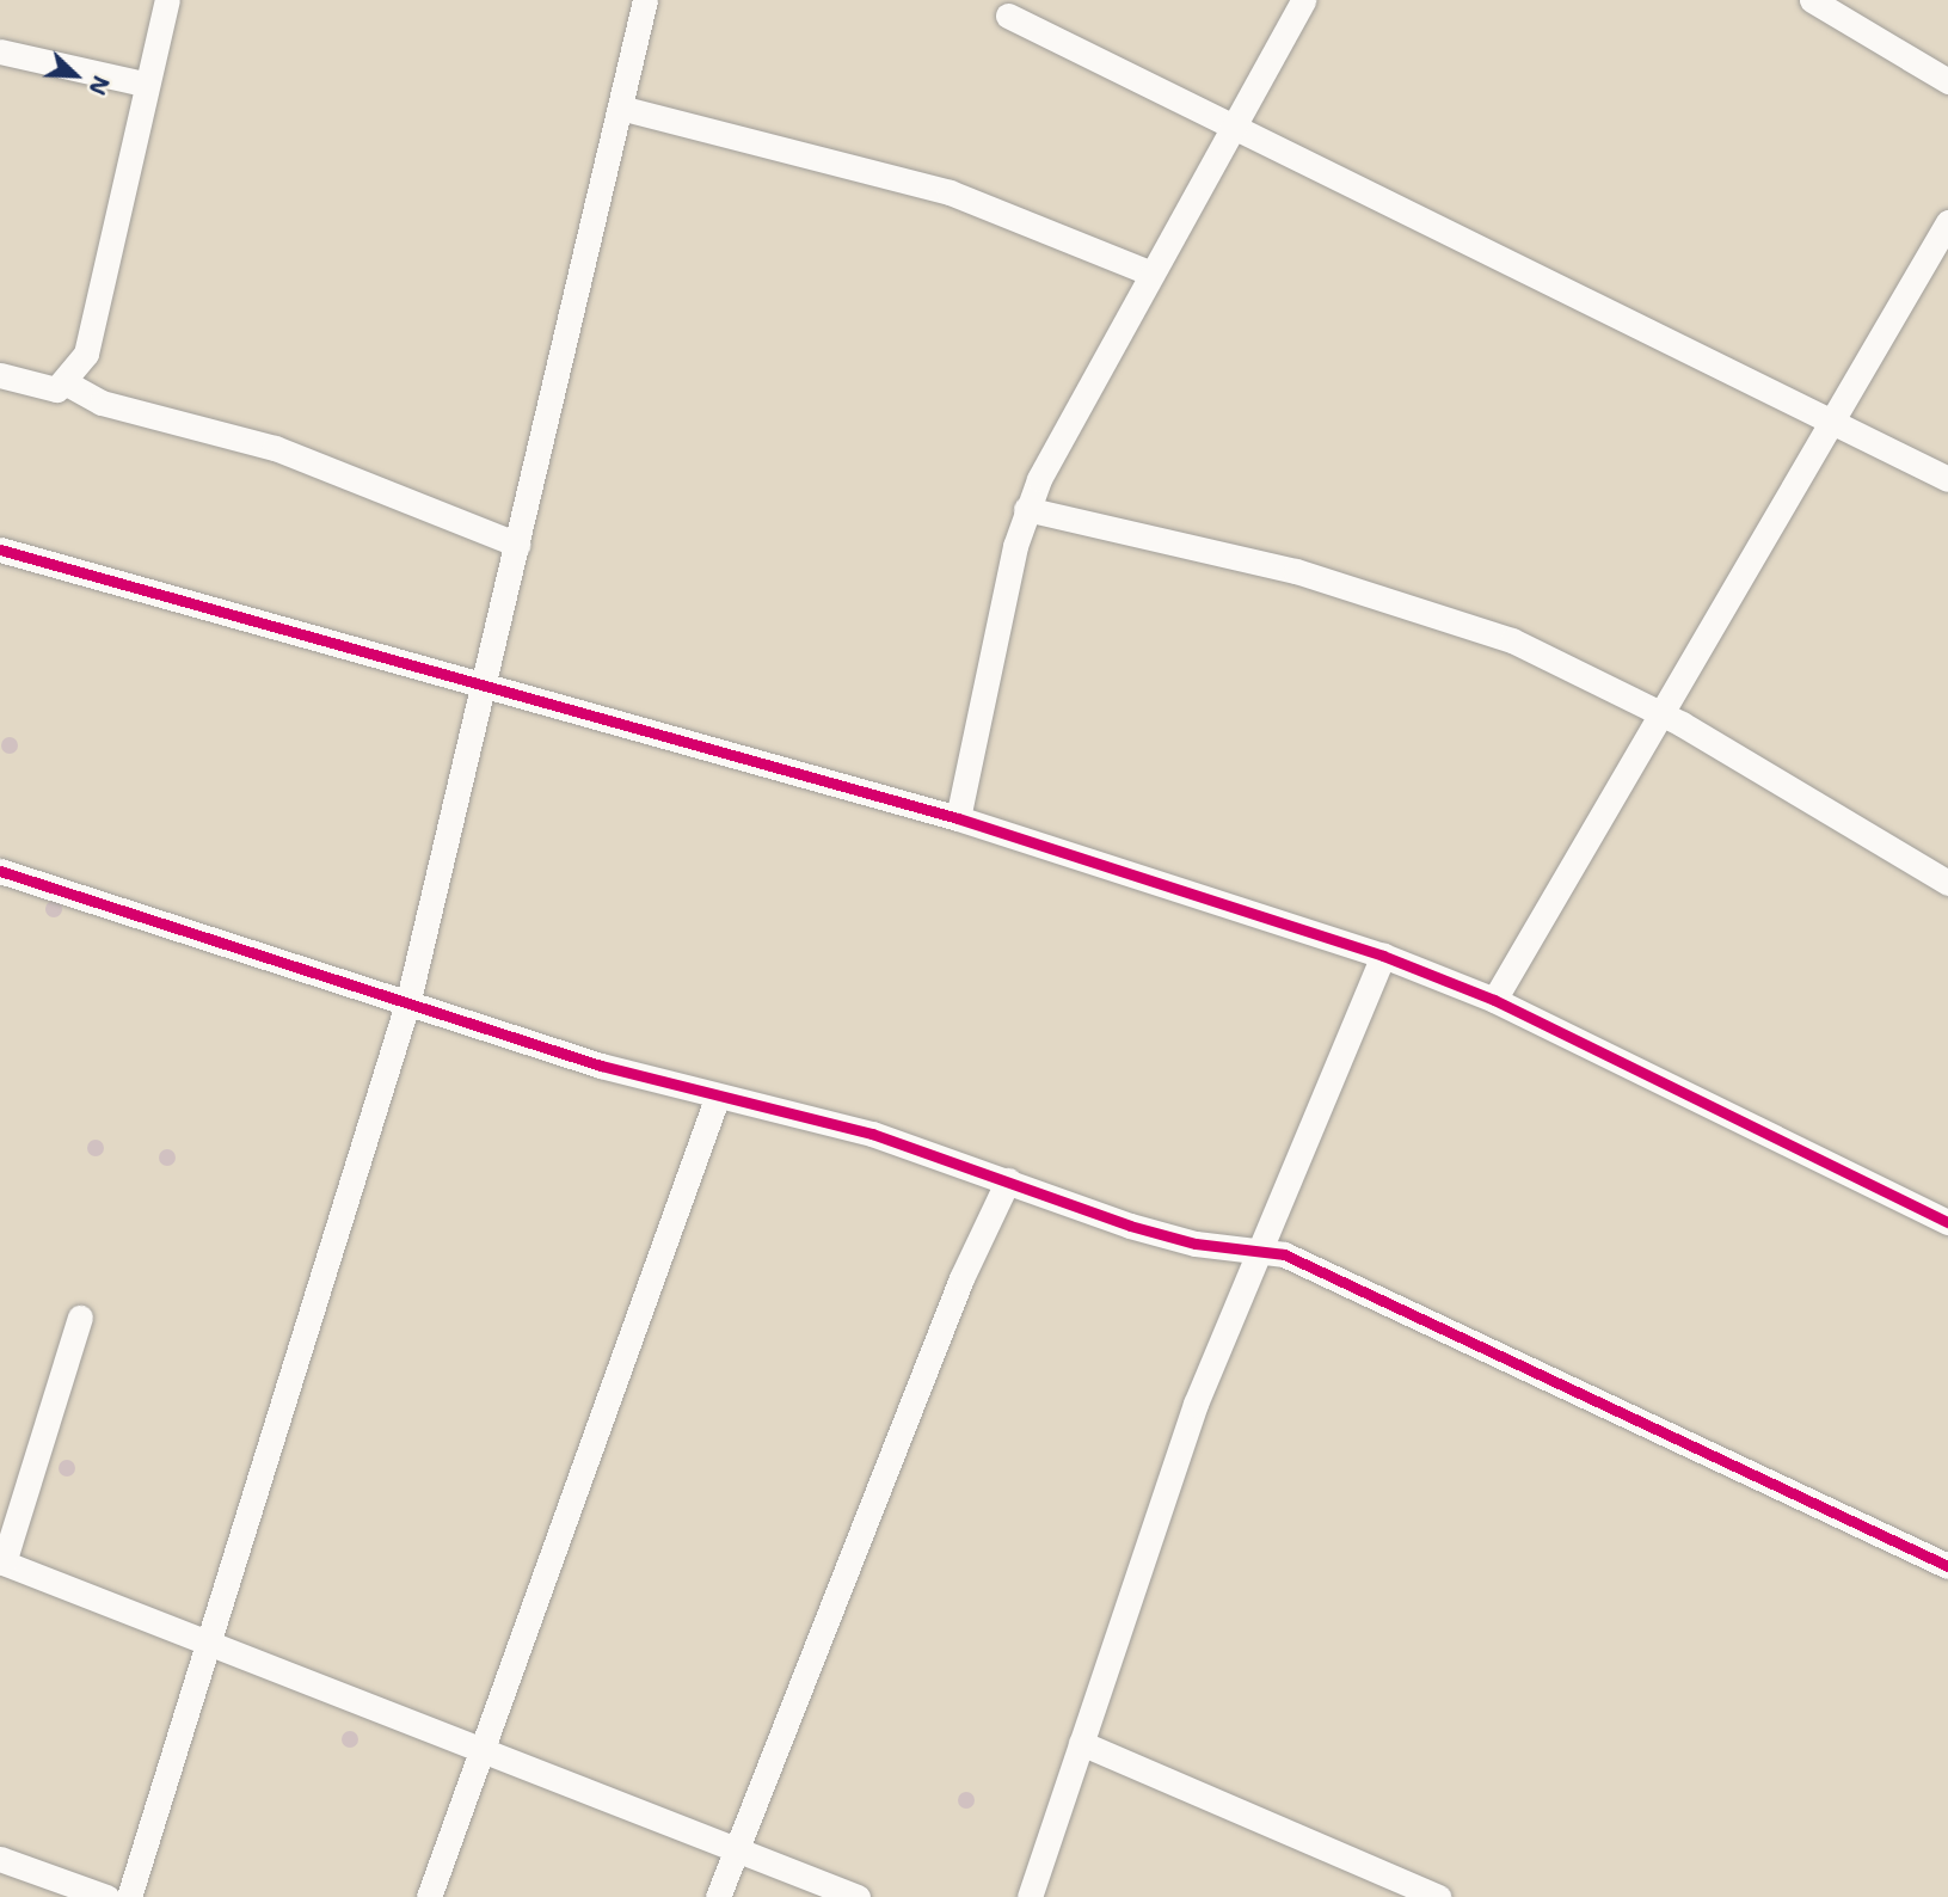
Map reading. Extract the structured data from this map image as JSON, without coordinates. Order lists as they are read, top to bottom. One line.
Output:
{"north":"bottom right"}
